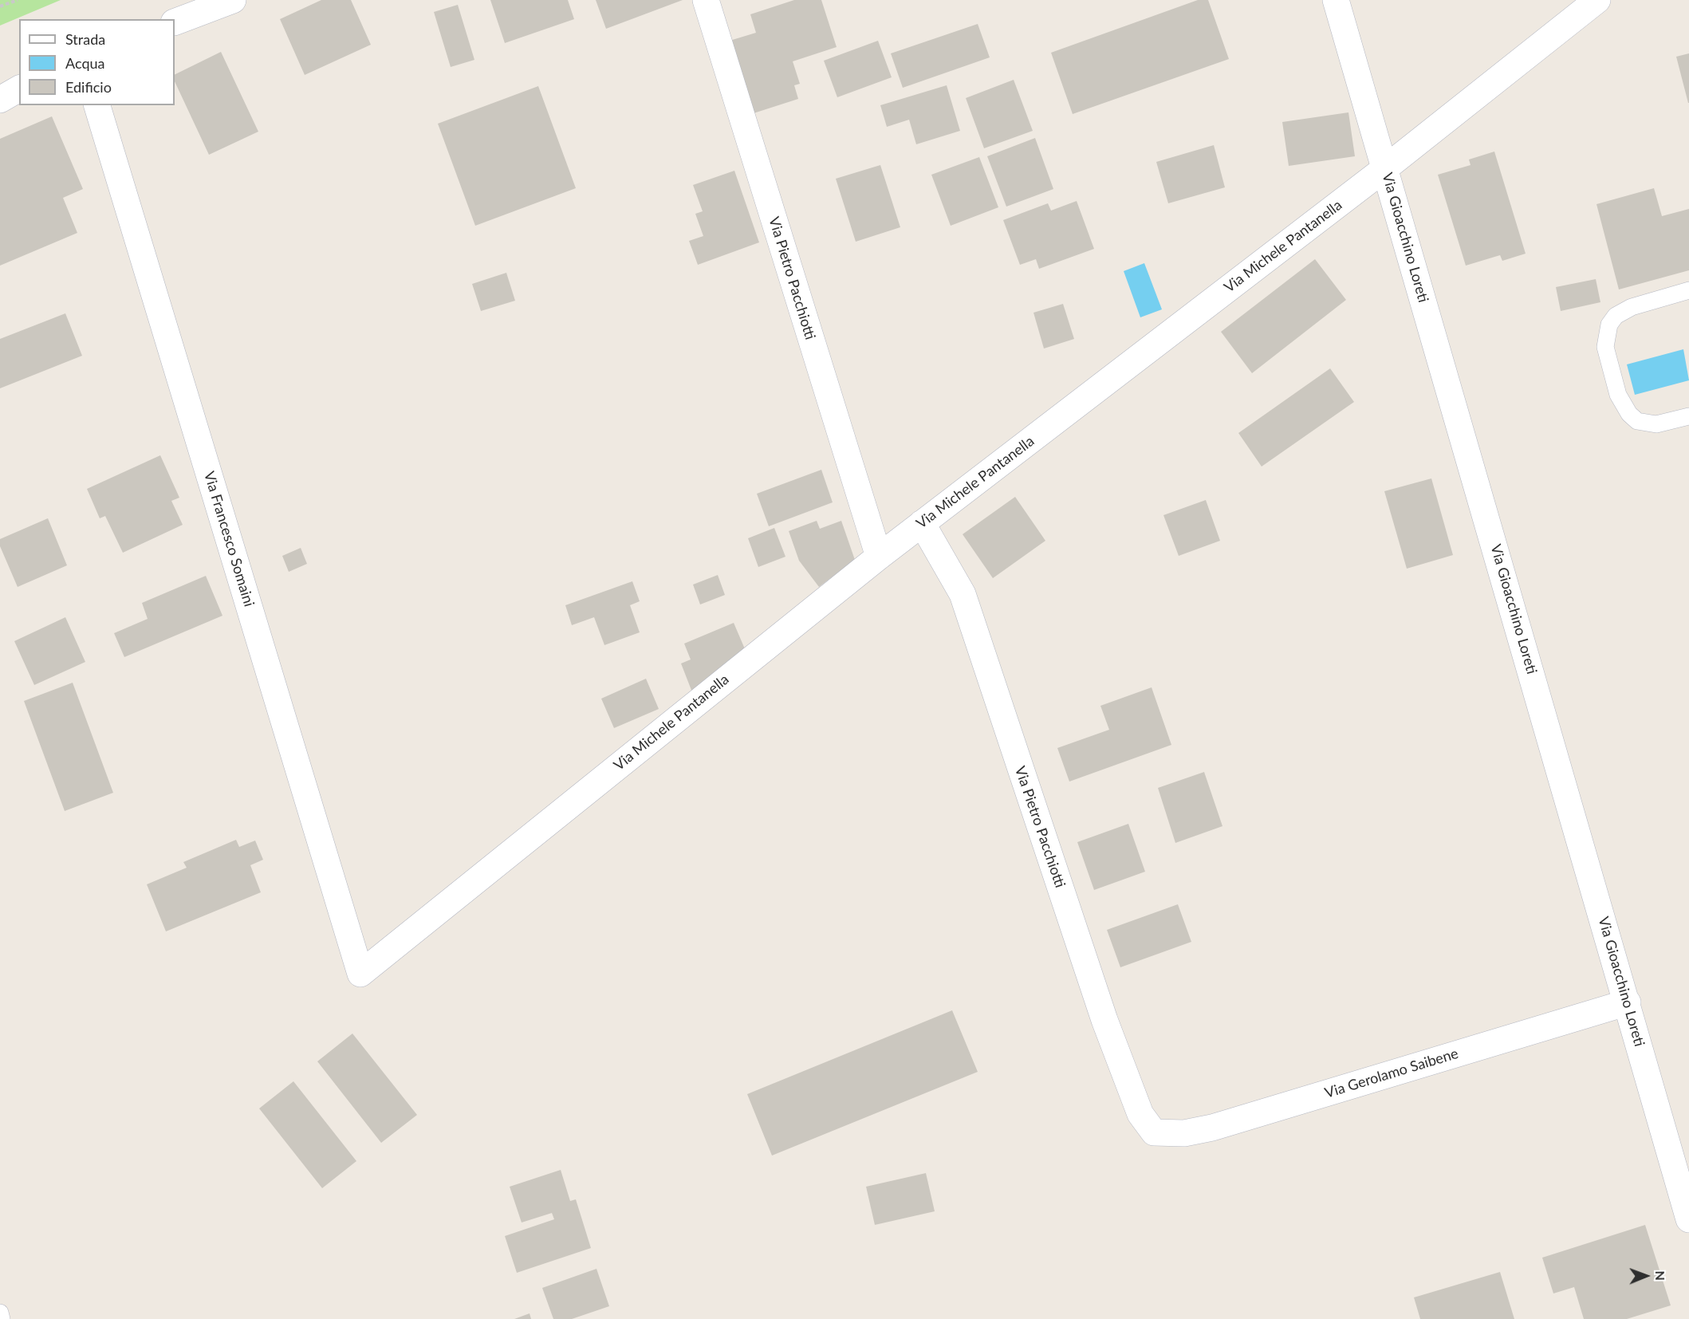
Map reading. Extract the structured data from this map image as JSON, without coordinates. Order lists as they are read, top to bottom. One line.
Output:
{"streets":{"street":["Via Gioacchino Loreti","Via Michele Pantanella","Via Pietro Pacchiotti","Via Francesco Somaini","Via Gerolamo Saibene"]},"crossings":[["Via Gioacchino Loreti","Via Michele Pantanella"],["Via Gioacchino Loreti","Via Gerolamo Saibene"],["Via Michele Pantanella","Via Pietro Pacchiotti"],["Via Michele Pantanella","Via Francesco Somaini"],["Via Pietro Pacchiotti","Via Gerolamo Saibene"]],"legend":["Strada","Acqua","Edificio"],"north":"right"}
